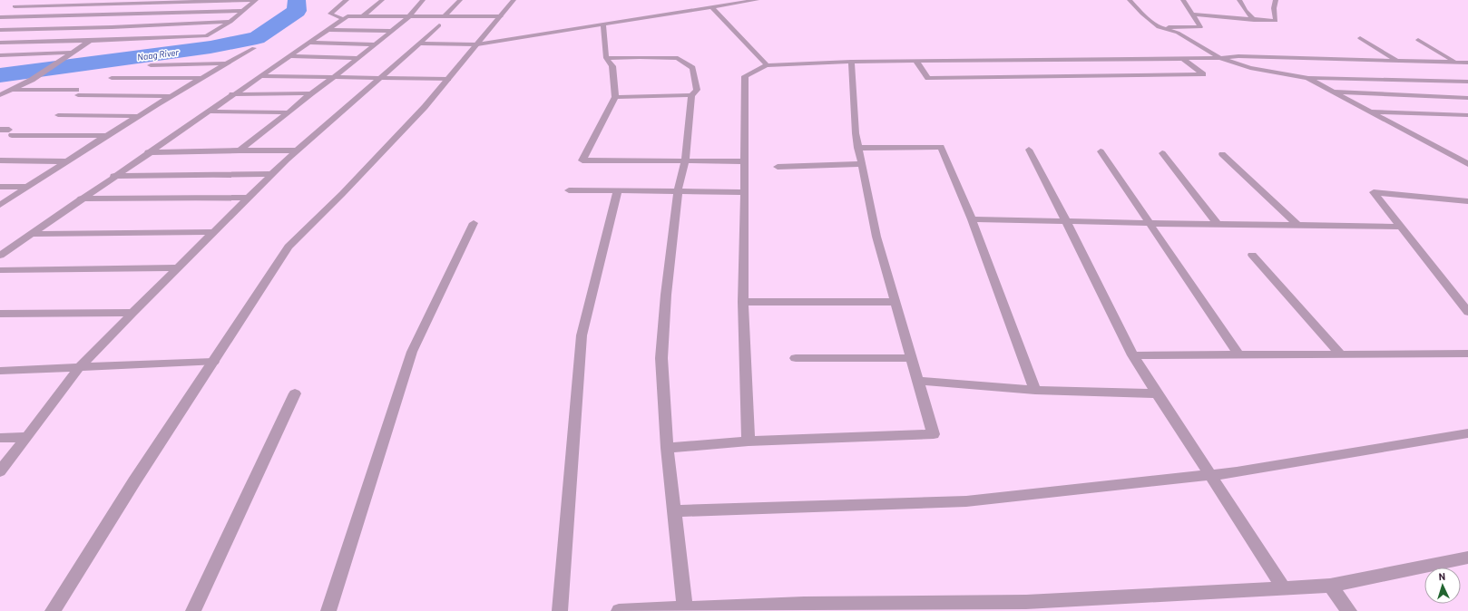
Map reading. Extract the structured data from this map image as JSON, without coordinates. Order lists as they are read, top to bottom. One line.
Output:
{"water":["Naag River"],"north":"top"}
